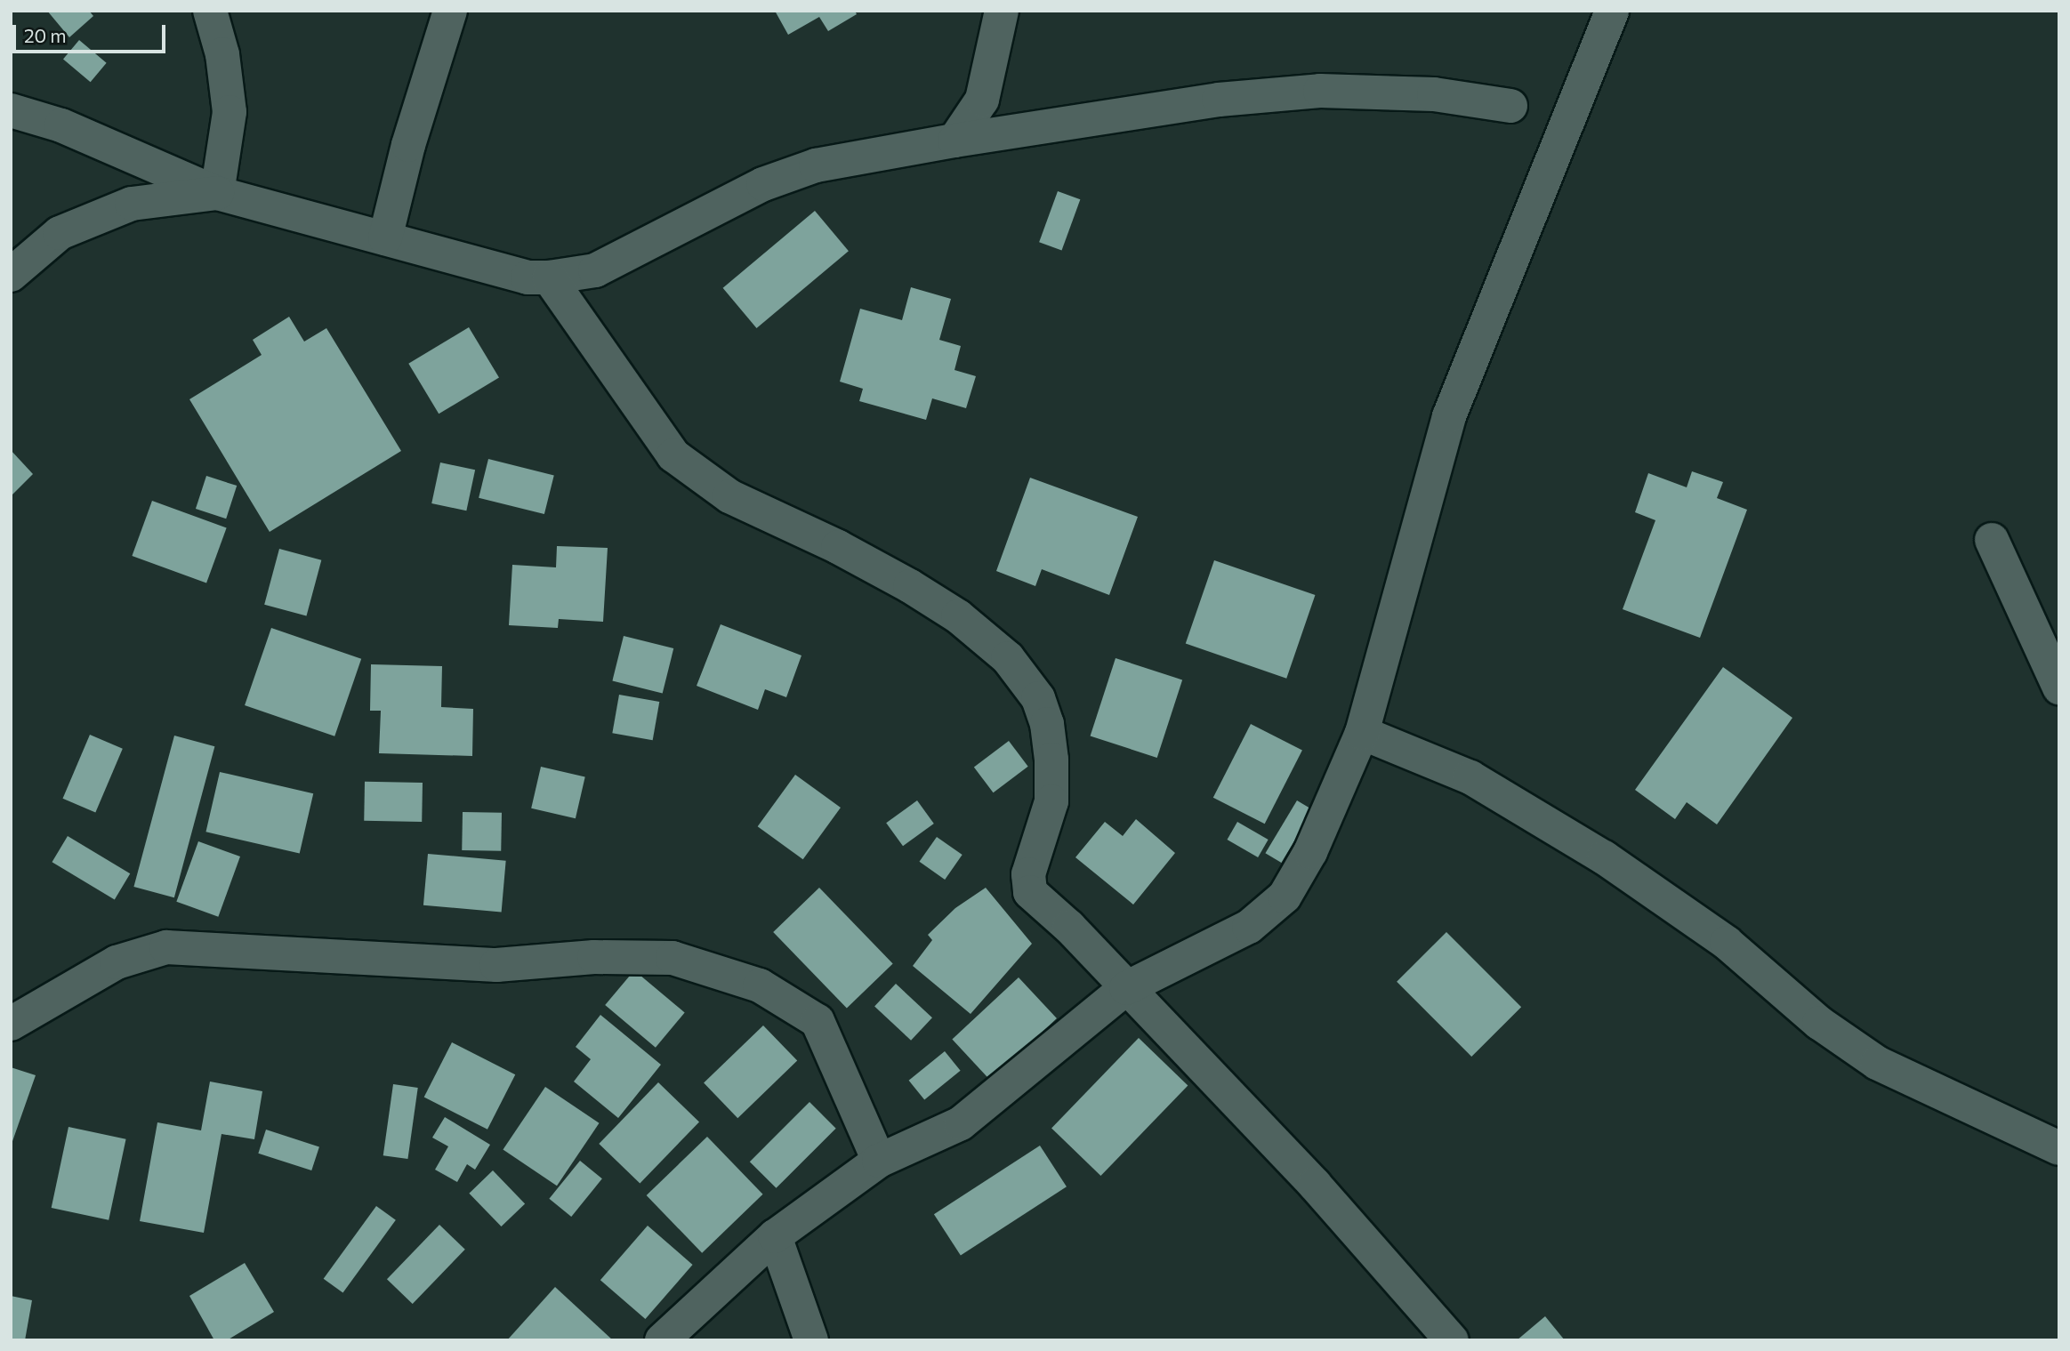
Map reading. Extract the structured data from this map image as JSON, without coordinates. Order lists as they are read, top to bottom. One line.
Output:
{"scale_bar":"20 m"}
